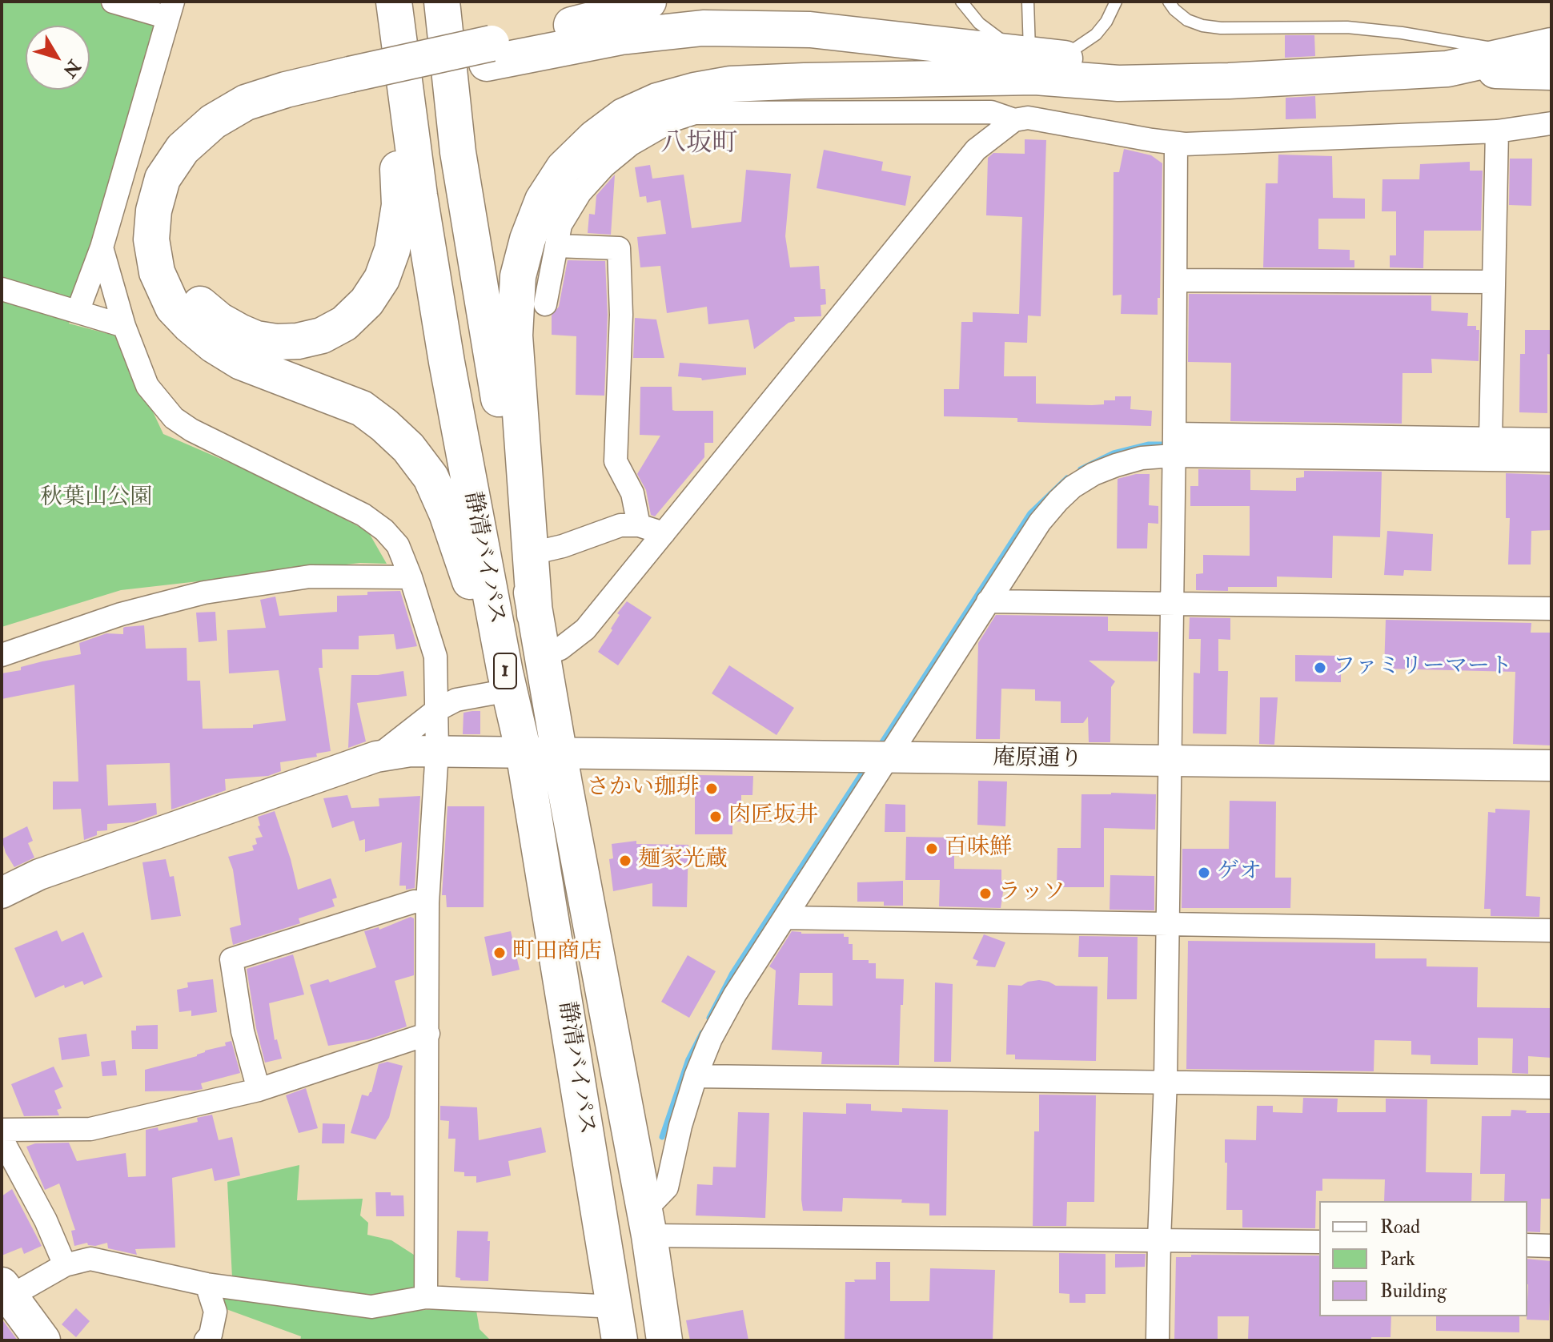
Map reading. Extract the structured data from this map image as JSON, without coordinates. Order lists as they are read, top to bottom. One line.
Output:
{"streets":{"main road":["静清バイパス","1"],"street":["庵原通り"]},"crossings":[["静清バイパス","庵原通り"]],"districts":["八坂町"],"parks":["秋葉山公園"],"places":["ファミリーマート","さかい珈琲","肉匠坂井","百味鮮","麺家光蔵","ゲオ","ラッソ","町田商店"],"legend":["Road","Park","Building"],"north":"bottom right"}
